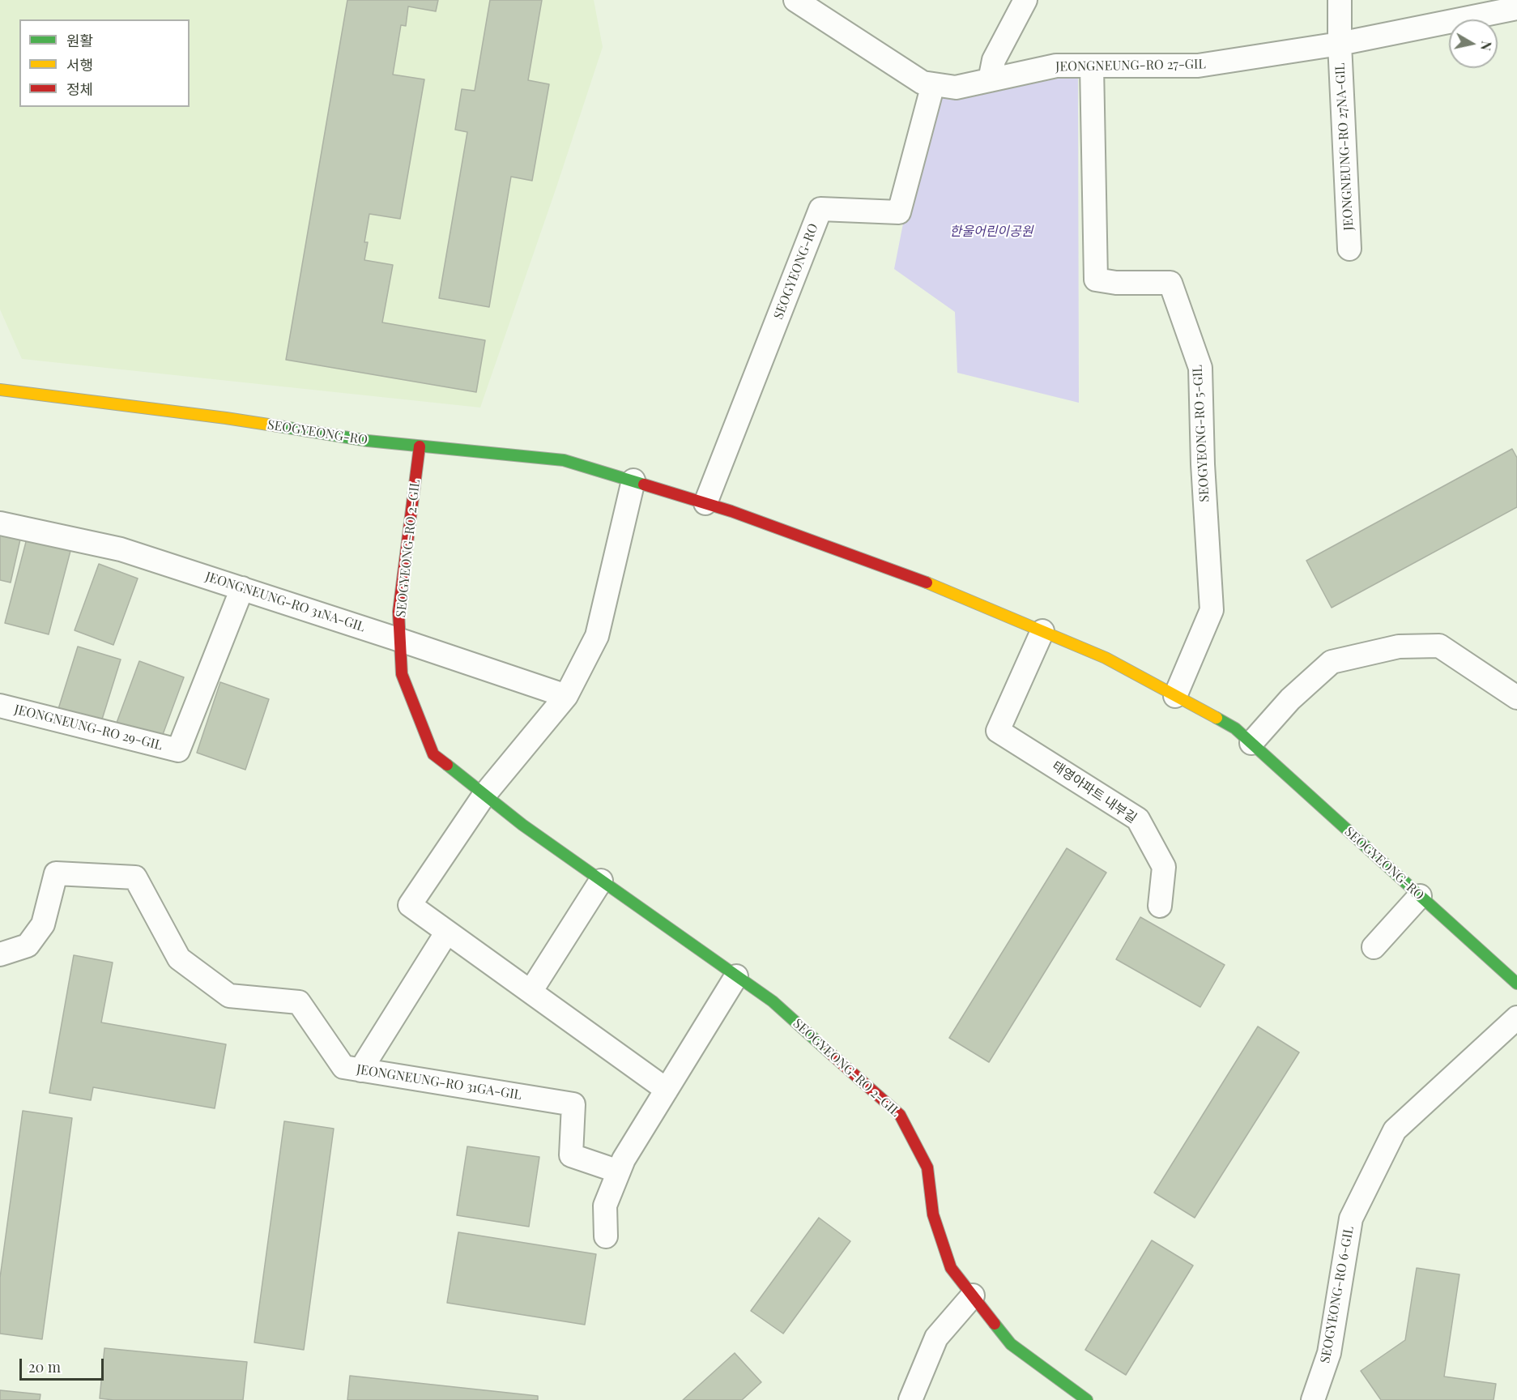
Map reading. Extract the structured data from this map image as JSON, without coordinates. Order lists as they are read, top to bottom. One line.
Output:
{"streets":{"street":["JEONGNEUNG-RO 27-GIL","JEONGNEUNG-RO 27NA-GIL","SEOGYEONG-RO","SEOGYEONG-RO 5-GIL","SEOGYEONG-RO 2-GIL","JEONGNEUNG-RO 31NA-GIL","JEONGNEUNG-RO 29-GIL","태영아파트 내부길","JEONGNEUNG-RO 31GA-GIL","SEOGYEONG-RO 6-GIL"]},"crossings":[["JEONGNEUNG-RO 27-GIL","JEONGNEUNG-RO 27NA-GIL"],["JEONGNEUNG-RO 27-GIL","SEOGYEONG-RO"],["JEONGNEUNG-RO 27-GIL","SEOGYEONG-RO 5-GIL"],["SEOGYEONG-RO","SEOGYEONG-RO 5-GIL"],["SEOGYEONG-RO","SEOGYEONG-RO 2-GIL"],["SEOGYEONG-RO","태영아파트 내부길"],["SEOGYEONG-RO 2-GIL","JEONGNEUNG-RO 31NA-GIL"],["JEONGNEUNG-RO 31NA-GIL","JEONGNEUNG-RO 29-GIL"]],"parks":["한울어린이공원"],"legend":["원활","서행","정체"],"scale_bar":"20 m","north":"right"}
